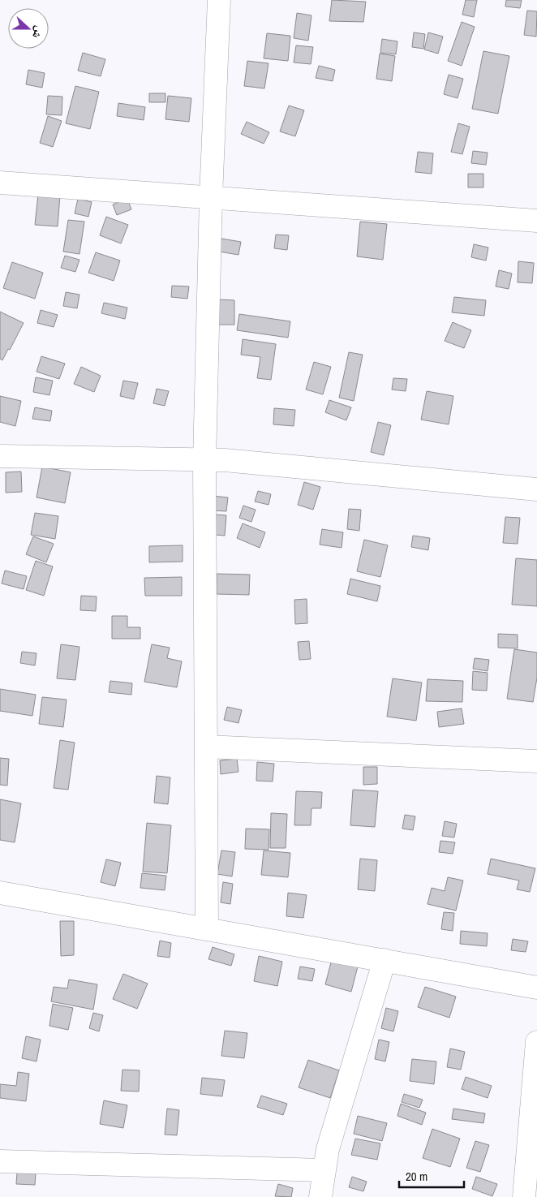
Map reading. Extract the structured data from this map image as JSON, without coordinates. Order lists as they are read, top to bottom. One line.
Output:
{"scale_bar":"20 m","north":"right"}
